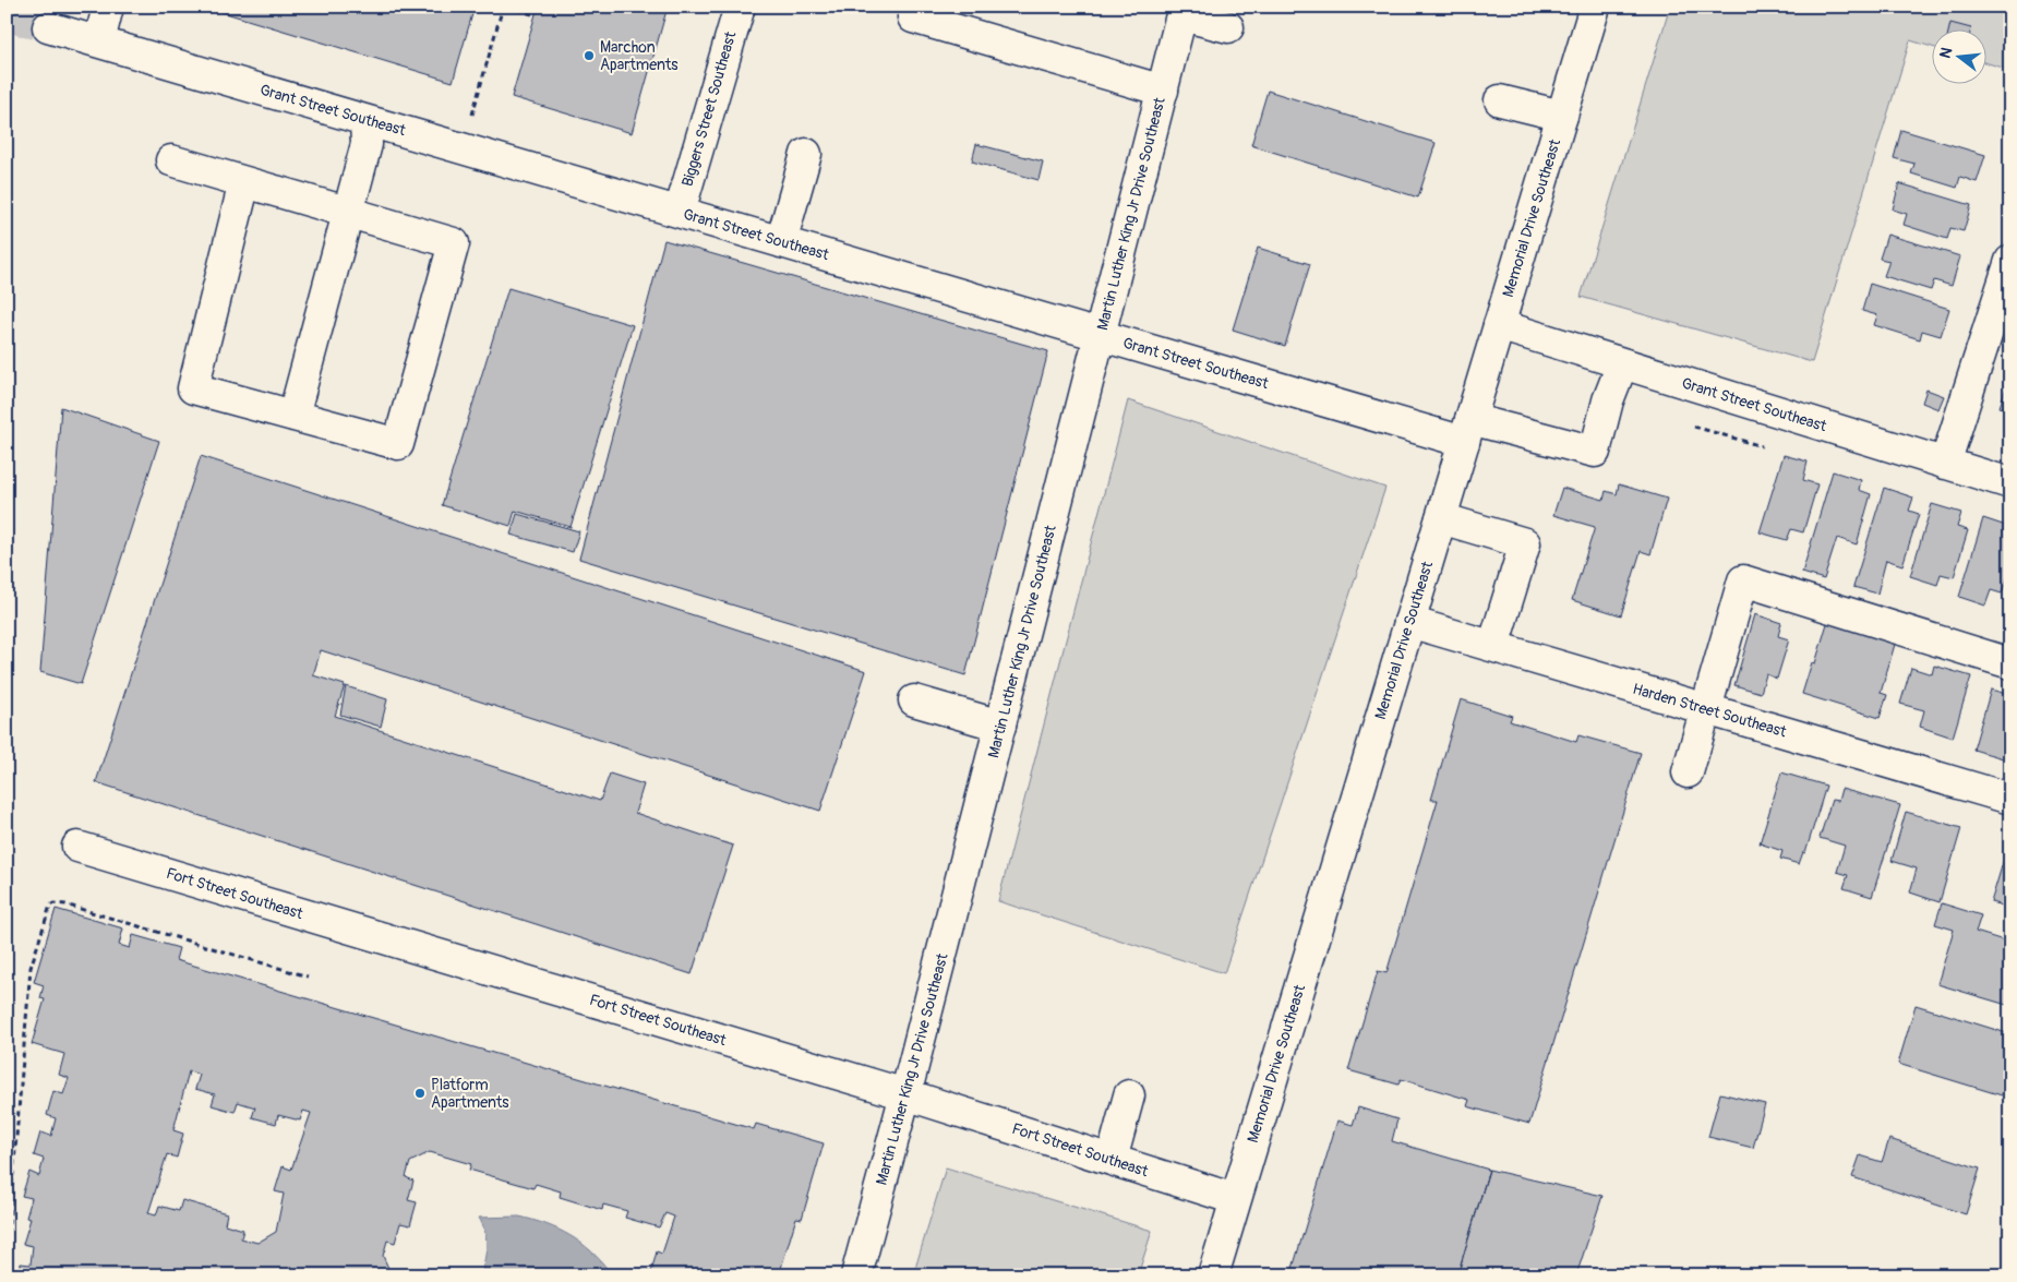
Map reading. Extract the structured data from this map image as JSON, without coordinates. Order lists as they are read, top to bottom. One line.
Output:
{"streets":{"street":["Biggers Street Southeast","Grant Street Southeast","Martin Luther King Jr Drive Southeast","Memorial Drive Southeast","Harden Street Southeast","Fort Street Southeast"]},"crossings":[["Biggers Street Southeast","Grant Street Southeast"],["Grant Street Southeast","Martin Luther King Jr Drive Southeast"],["Grant Street Southeast","Memorial Drive Southeast"],["Martin Luther King Jr Drive Southeast","Fort Street Southeast"],["Memorial Drive Southeast","Harden Street Southeast"],["Memorial Drive Southeast","Fort Street Southeast"]],"places":["Marchon Apartments","Platform Apartments"],"north":"left"}
